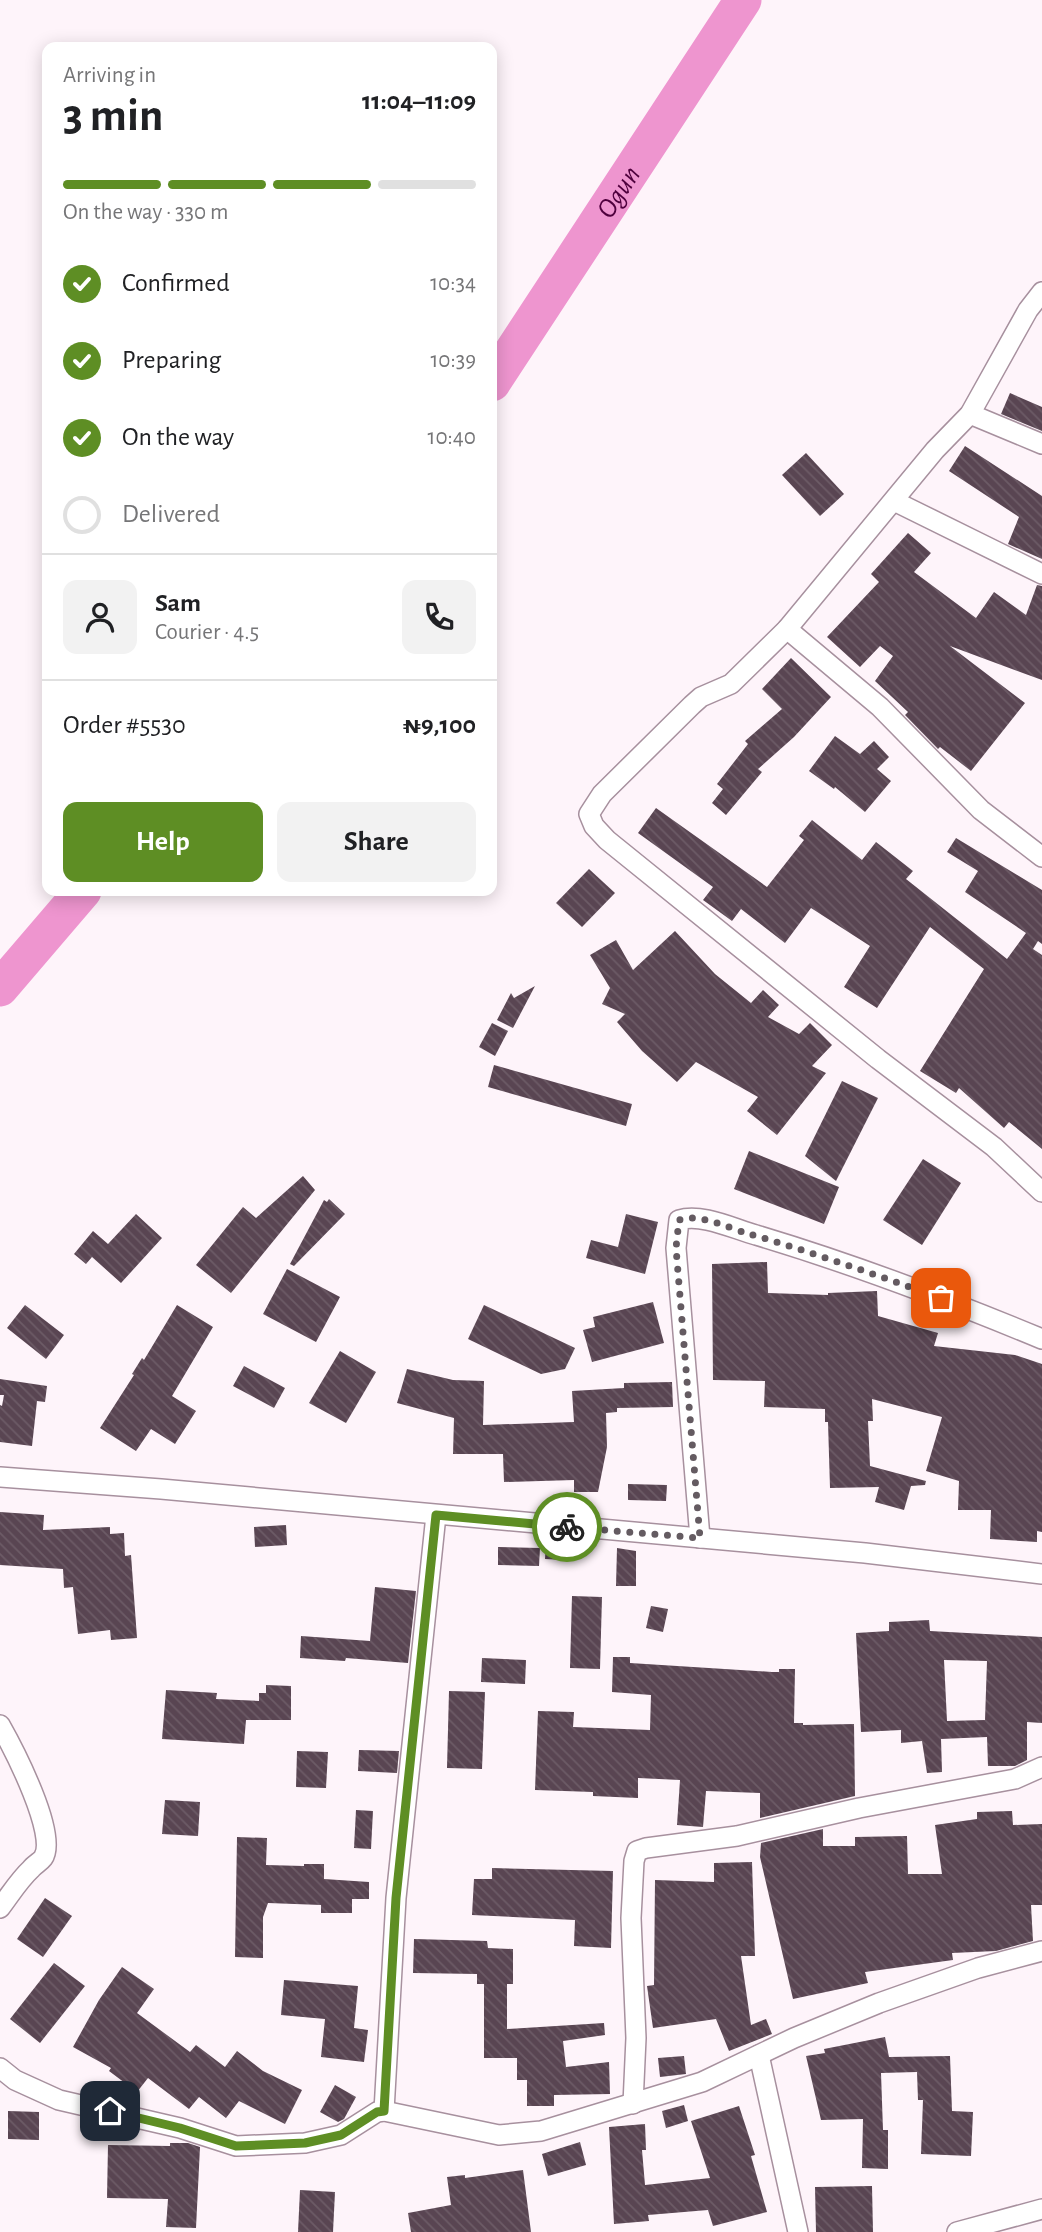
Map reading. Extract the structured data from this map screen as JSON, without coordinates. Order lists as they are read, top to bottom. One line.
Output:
{"water":["Ogun"],"page":{"heading":["3 min","Arriving in","11:04–11:09"],"panel":["Sam","Courier · 4.5","Order #5530","₦9,100"],"bar":"On the way · 330 m","list":[["Confirmed","10:34"],["Preparing","10:39"],["On the way","10:40"],"Delivered"],"buttons":["Help","Share"]}}
